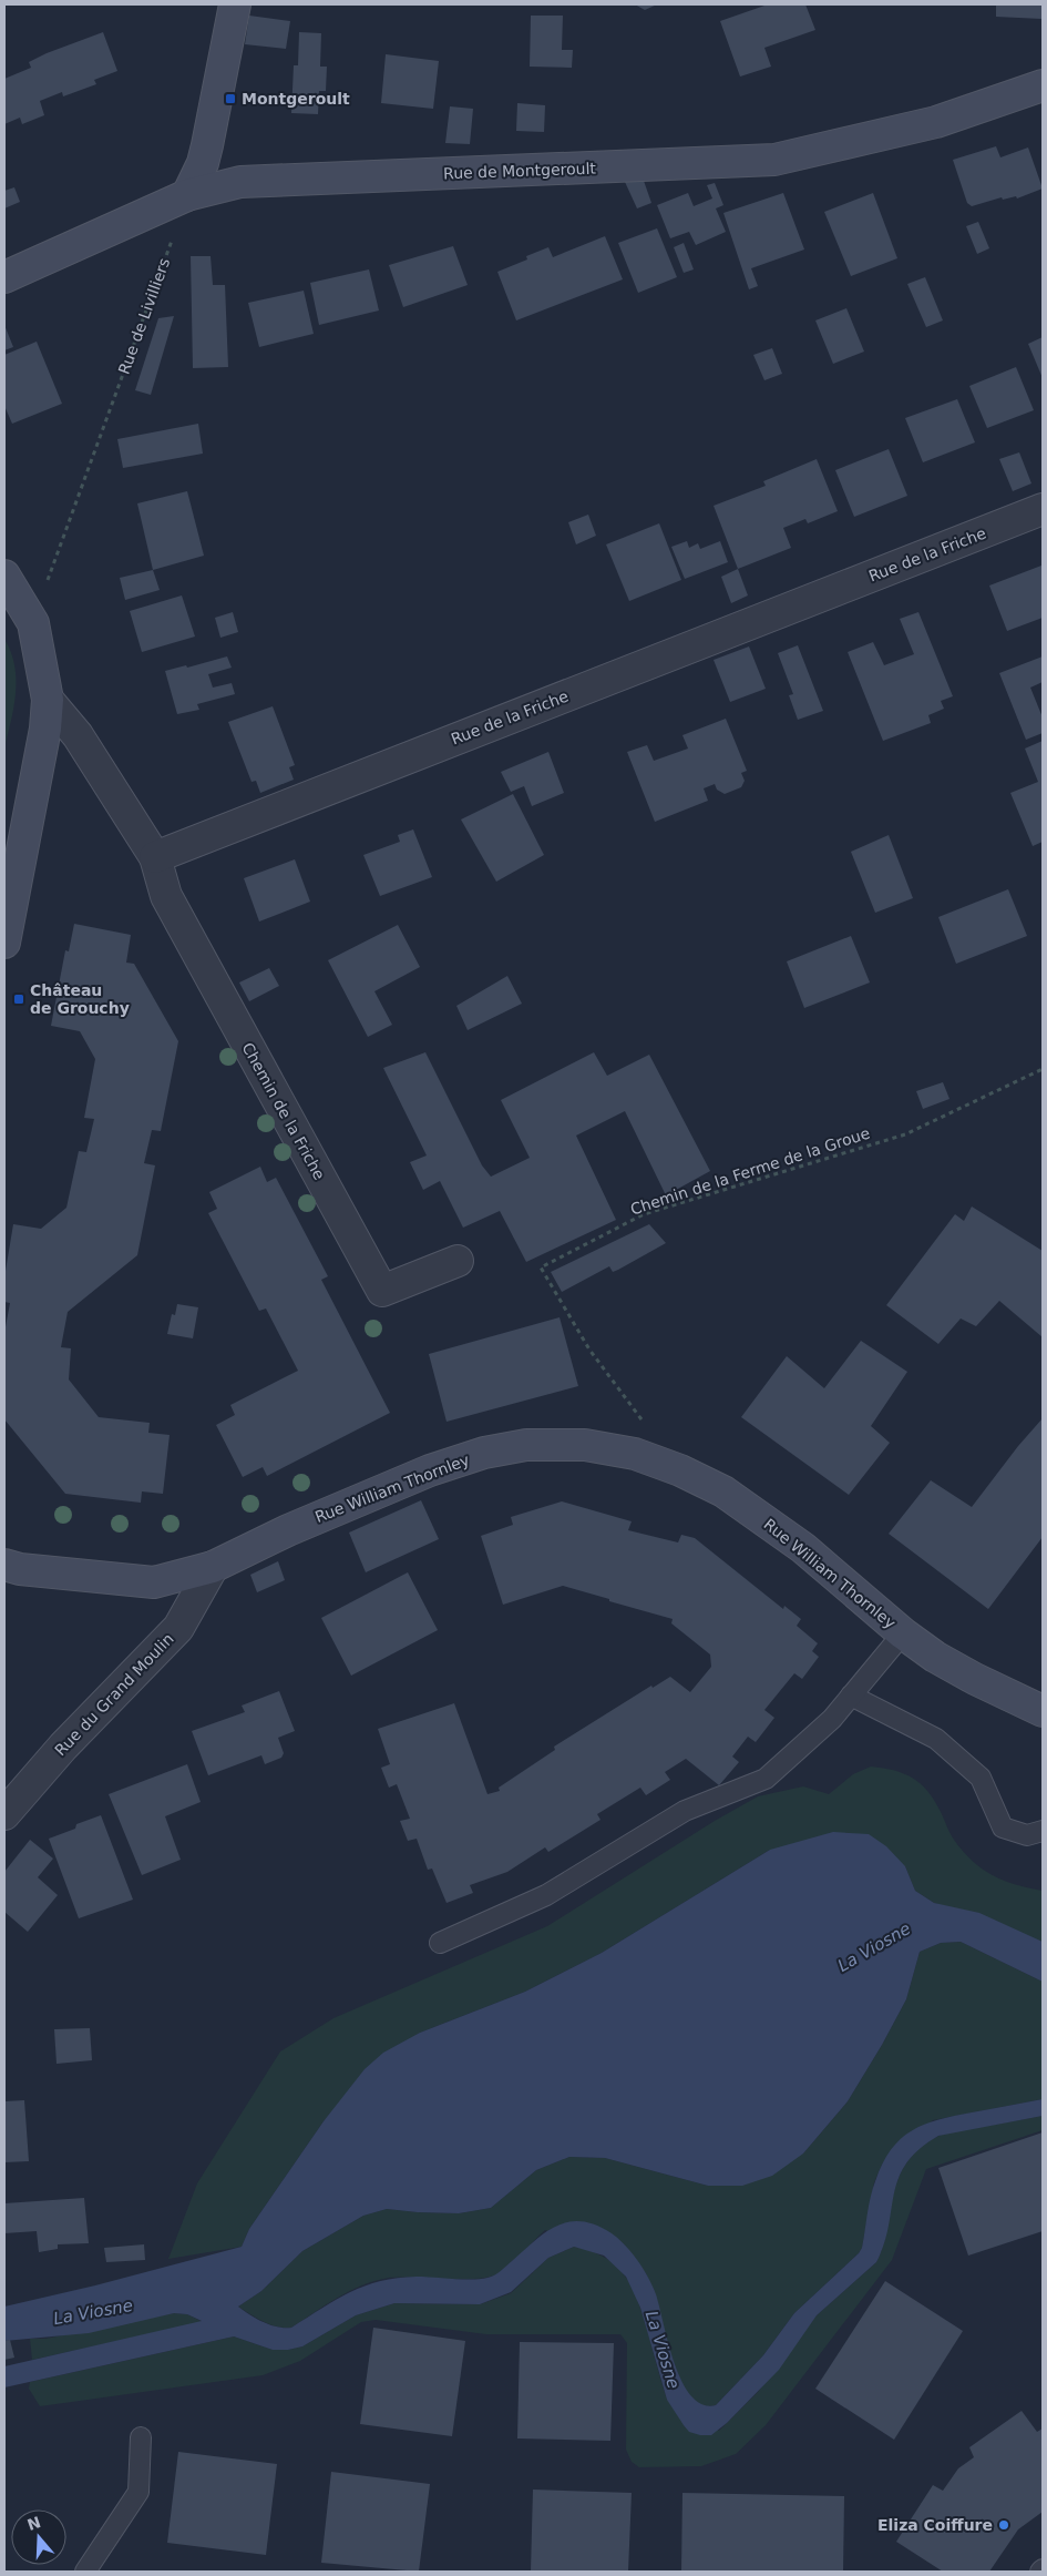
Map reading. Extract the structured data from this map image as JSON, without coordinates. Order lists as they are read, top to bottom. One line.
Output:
{"streets":{"street":["Rue de Montgeroult","Rue de la Friche","Chemin de la Friche","Rue William Thornley","Rue du Grand Moulin"],"path":["Rue de Livilliers","Chemin de la Ferme de la Groue"]},"crossings":[["Rue de Montgeroult","Rue de Livilliers"],["Rue de la Friche","Chemin de la Friche"],["Rue William Thornley","Rue du Grand Moulin"]],"water":["La Viosne"],"places":{"transit":["Montgeroult","Château de Grouchy"],"other":["Eliza Coiffure"]},"north":"top"}
